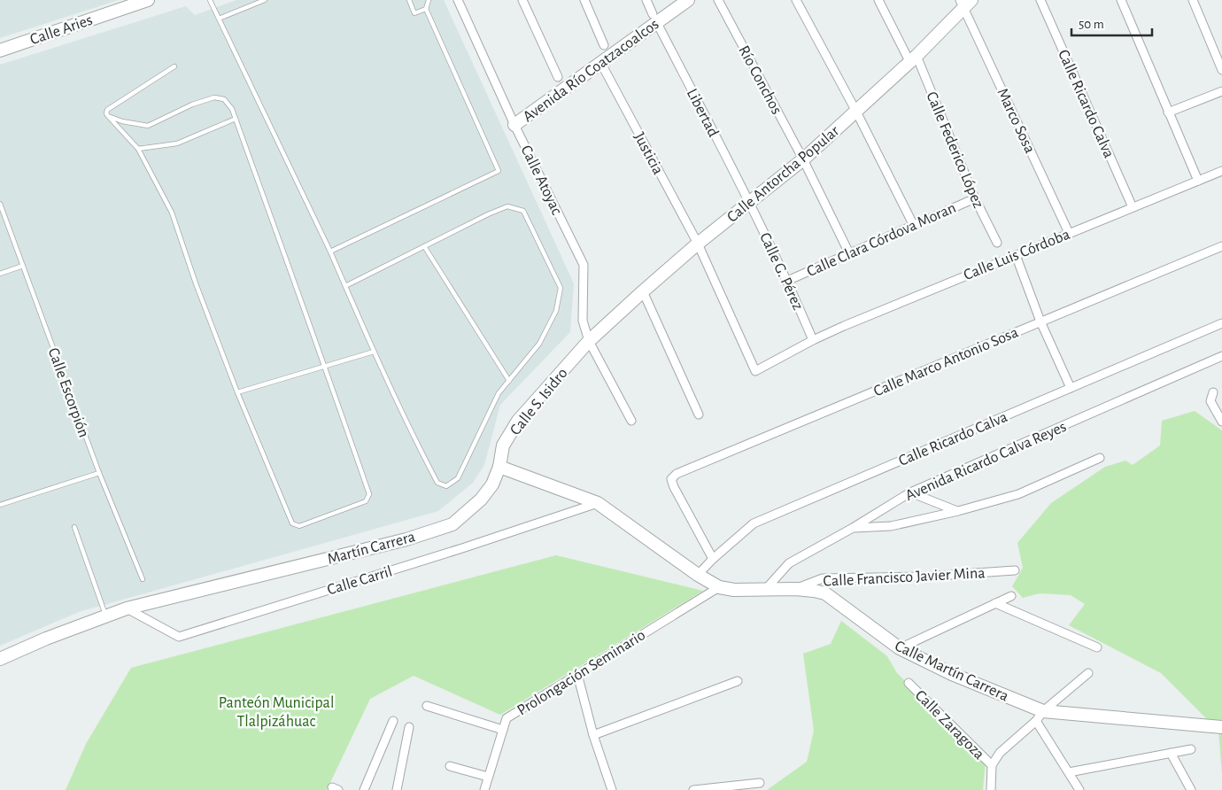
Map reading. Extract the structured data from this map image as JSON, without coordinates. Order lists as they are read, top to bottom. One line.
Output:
{"streets":{"main road":["Calle Aries","Avenida Río Coatzacoalcos","Calle Antorcha Popular","Calle S. Isidro","Martín Carrera","Calle Martín Carrera"],"street":["Río Conchos","Calle Ricardo Calva","Libertad","Marco Sosa","Calle Federico López","Justicia","Calle Atoyac","Calle Clara Córdova Moran","Calle Luis Córdoba","Calle G. Pérez","Calle Marco Antonio Sosa","Avenida Ricardo Calva Reyes","Calle Francisco Javier Mina","Calle Carril","Prolongación Seminario","Calle Zaragoza"],"lane":["Calle Escorpión"]},"crossings":[["Avenida Río Coatzacoalcos","Libertad"],["Avenida Río Coatzacoalcos","Justicia"],["Avenida Río Coatzacoalcos","Calle Atoyac"],["Río Conchos","Calle Antorcha Popular"],["Río Conchos","Calle Clara Córdova Moran"],["Calle Ricardo Calva","Calle Luis Córdoba"],["Calle Ricardo Calva","Calle Marco Antonio Sosa"],["Calle Ricardo Calva","Calle Martín Carrera"],["Libertad","Calle Antorcha Popular"],["Libertad","Calle G. Pérez"],["Marco Sosa","Calle Antorcha Popular"],["Marco Sosa","Calle Luis Córdoba"],["Calle Federico López","Calle Antorcha Popular"],["Calle Federico López","Calle Clara Córdova Moran"],["Justicia","Calle Antorcha Popular"],["Justicia","Calle Luis Córdoba"],["Calle Antorcha Popular","Calle Atoyac"],["Calle Antorcha Popular","Calle G. Pérez"],["Calle Antorcha Popular","Calle S. Isidro"],["Calle Atoyac","Calle S. Isidro"],["Calle Clara Córdova Moran","Calle G. Pérez"],["Calle Luis Córdoba","Calle G. Pérez"],["Calle S. Isidro","Martín Carrera"],["Avenida Ricardo Calva Reyes","Calle Martín Carrera"],["Martín Carrera","Calle Carril"],["Calle Francisco Javier Mina","Calle Martín Carrera"],["Calle Martín Carrera","Prolongación Seminario"]],"parks":["Panteón Municipal Tlalpizáhuac"],"scale_bar":"50 m"}
